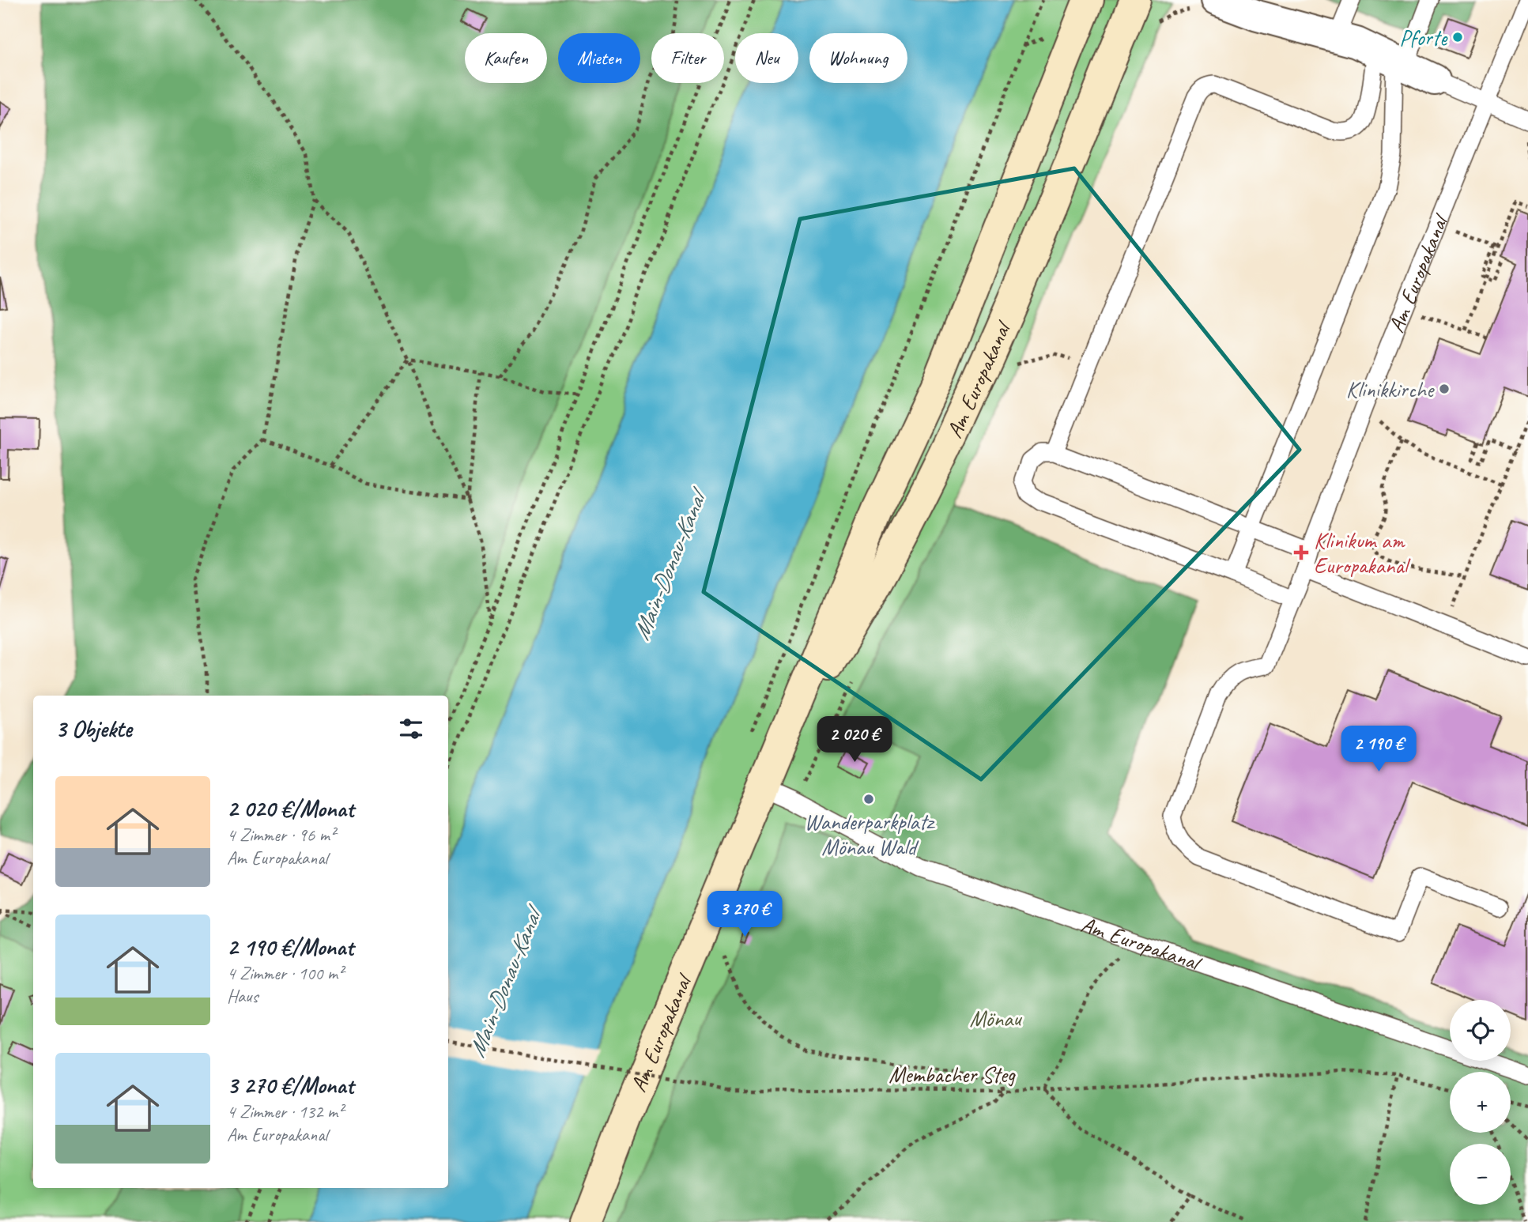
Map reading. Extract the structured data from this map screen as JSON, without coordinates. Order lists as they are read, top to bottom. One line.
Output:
{"streets":{"main road":["Am Europakanal"],"path":["Membacher Steg"]},"water":["Main-Donau-Kanal"],"parks":["Mönau"],"places":{"other":["Pforte","Klinikkirche","Wanderparkplatz Mönau Wald"],"health":["Klinikum am Europakanal"]},"page":{"chip":["Kaufen","Mieten","Filter","Neu","Wohnung"],"heading":"3 Objekte","price":["2 020 €","2 190 €","3 270 €"],"list":[{"name":"2 020 €/Monat","note":"4 Zimmer · 96 m² · Am Europakanal"},{"name":"2 190 €/Monat","note":"4 Zimmer · 100 m² · Haus"},{"name":"3 270 €/Monat","note":"4 Zimmer · 132 m² · Am Europakanal"}],"map_buttons":["+","−"]}}
